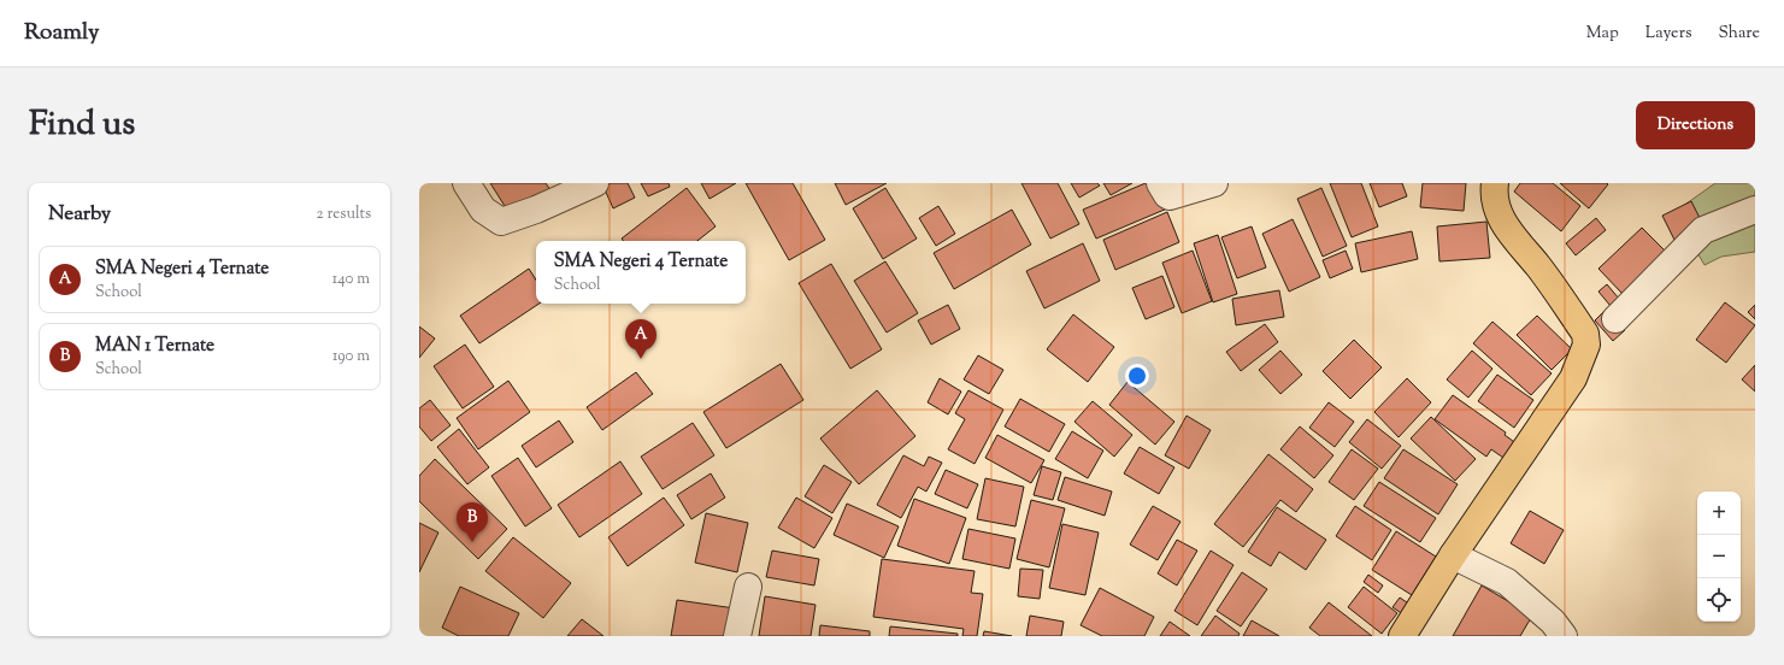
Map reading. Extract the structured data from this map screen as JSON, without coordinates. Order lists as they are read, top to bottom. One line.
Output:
{"page":{"header":"Roamly","nav":["Map","Layers","Share"],"title":"Find us","buttons":"Directions","heading":["Nearby","2 results"],"popup":["SMA Negeri 4 Ternate","School"],"list":[{"mark":"A","name":"SMA Negeri 4 Ternate","note":"School","value":"140 m"},{"mark":"B","name":"MAN 1 Ternate","note":"School","value":"190 m"}],"pins":["A","B"],"map_buttons":["+","−"]}}
